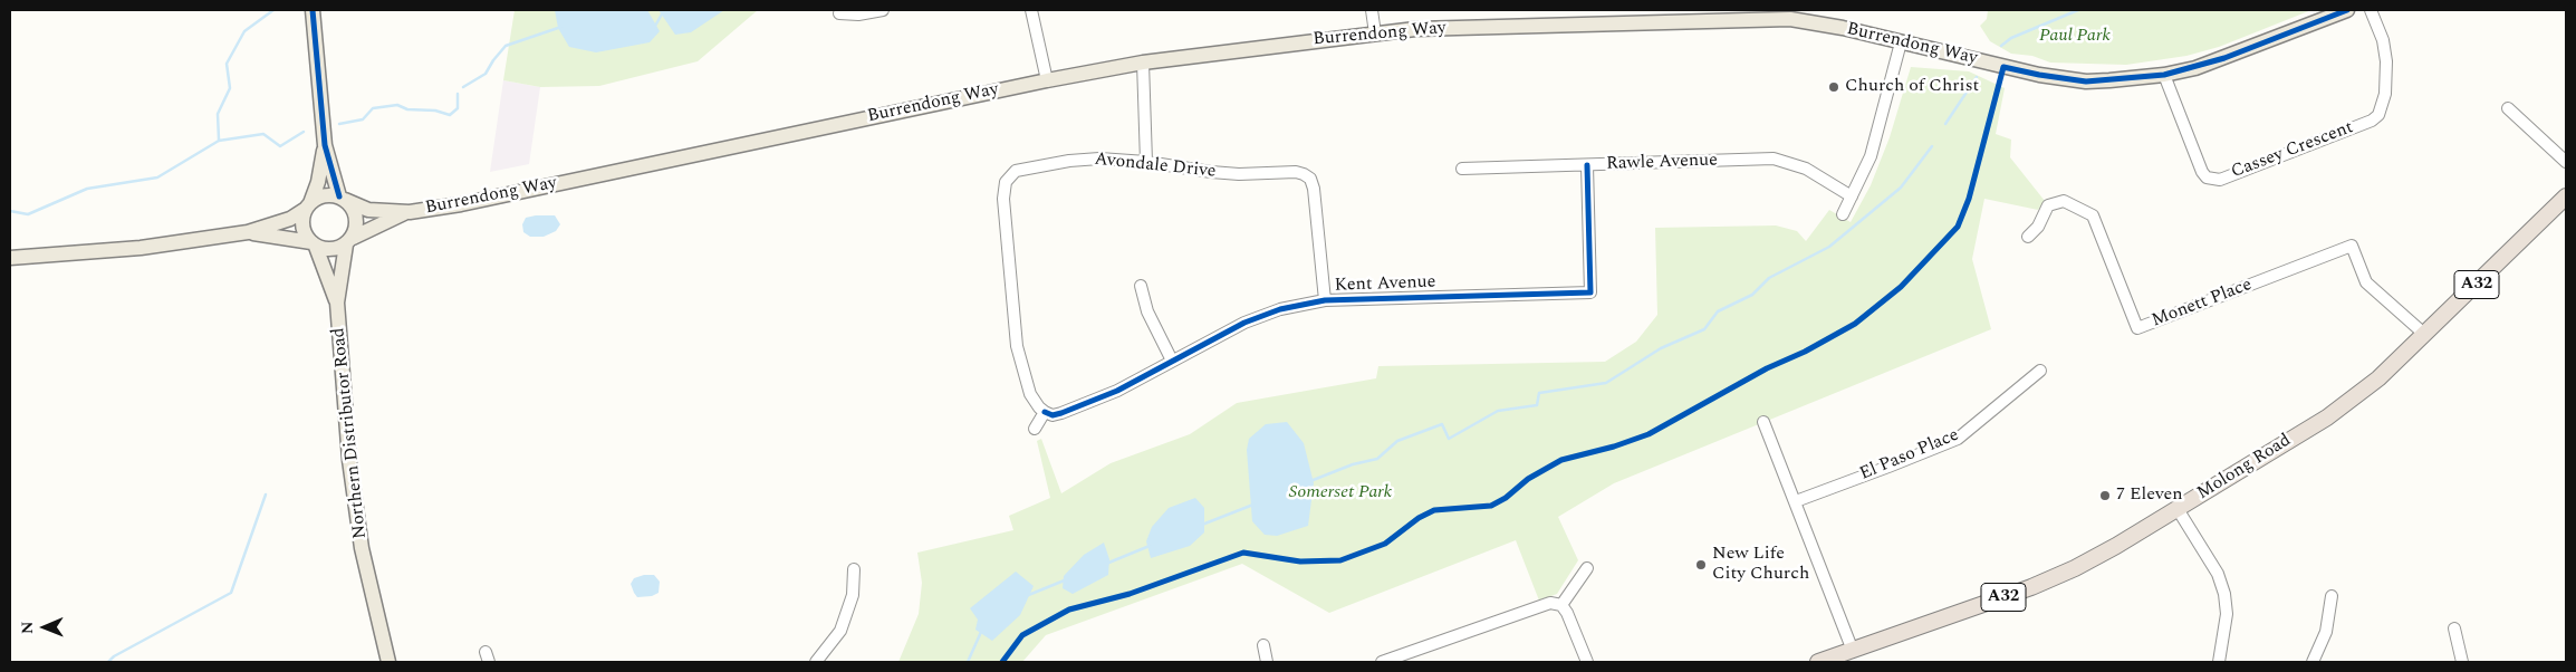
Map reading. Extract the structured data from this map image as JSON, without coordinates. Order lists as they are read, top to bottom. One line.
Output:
{"streets":{"highway":["A32","Molong Road"],"main road":["Burrendong Way","Northern Distributor Road"],"street":["Cassey Crescent","Rawle Avenue","Avondale Drive","Kent Avenue","Monett Place","El Paso Place"]},"crossings":[["Burrendong Way","Cassey Crescent"],["Burrendong Way","Northern Distributor Road"],["Rawle Avenue","Kent Avenue"],["Avondale Drive","Kent Avenue"],["Monett Place","Molong Road"]],"parks":["Paul Park","Somerset Park"],"places":["Church of Christ","7 Eleven","New Life City Church"],"north":"left"}
